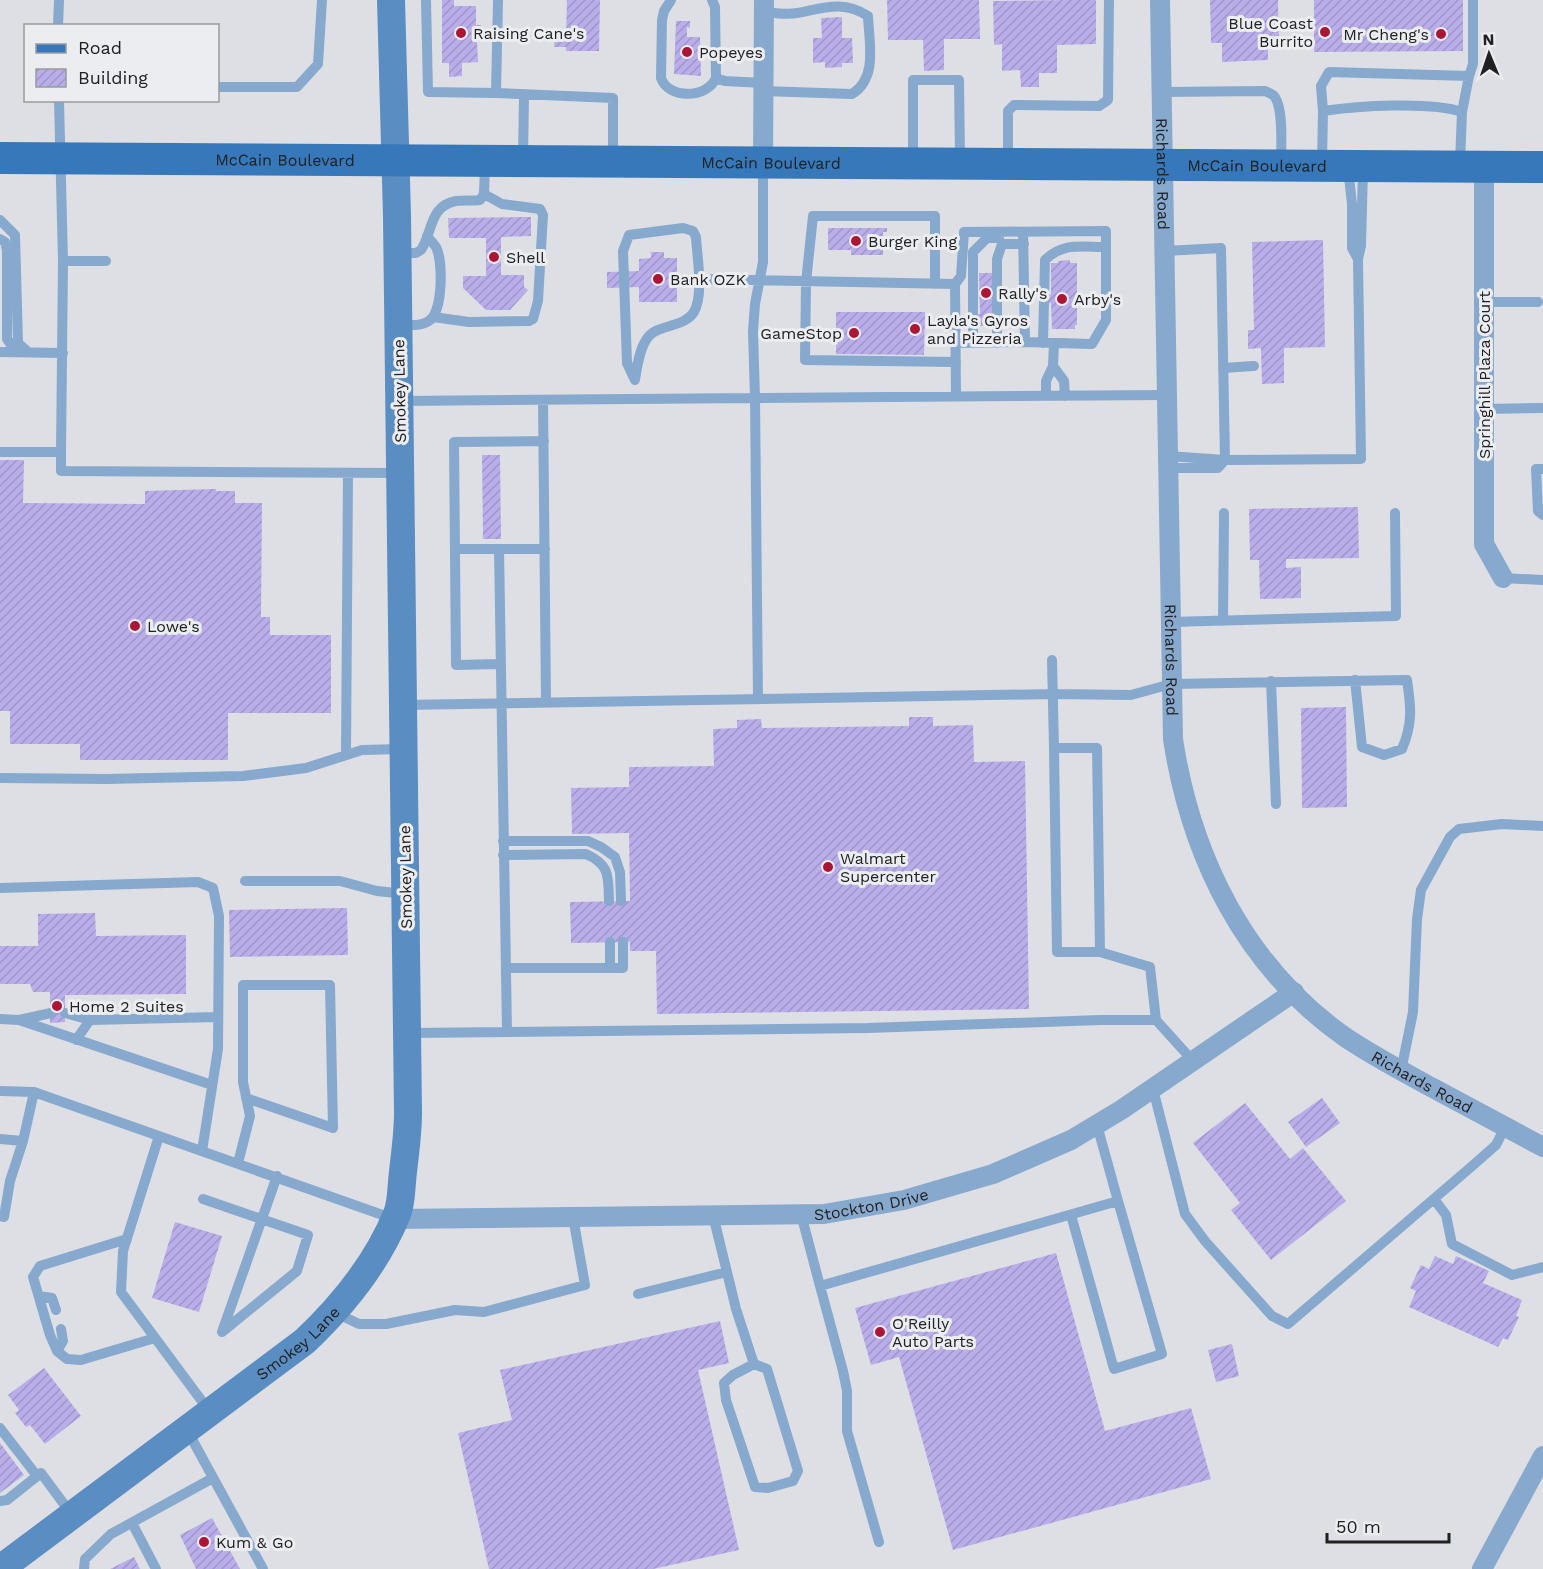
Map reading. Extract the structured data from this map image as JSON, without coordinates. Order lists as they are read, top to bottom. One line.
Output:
{"streets":{"main road":["McCain Boulevard"],"street":["Richards Road","Springhill Plaza Court","Smokey Lane","Stockton Drive"]},"crossings":[["McCain Boulevard","Richards Road"],["McCain Boulevard","Springhill Plaza Court"],["McCain Boulevard","Smokey Lane"],["Richards Road","Stockton Drive"],["Smokey Lane","Stockton Drive"]],"places":["Blue Coast Burrito","Raising Cane's","Mr Cheng's","Popeyes","Burger King","Shell","Bank OZK","Rally's","Arby's","Layla's Gyros and Pizzeria","GameStop","Lowe's","Walmart Supercenter","Home 2 Suites","O'Reilly Auto Parts","Kum & Go"],"legend":["Road","Building"],"scale_bar":"50 m","north":"top"}
